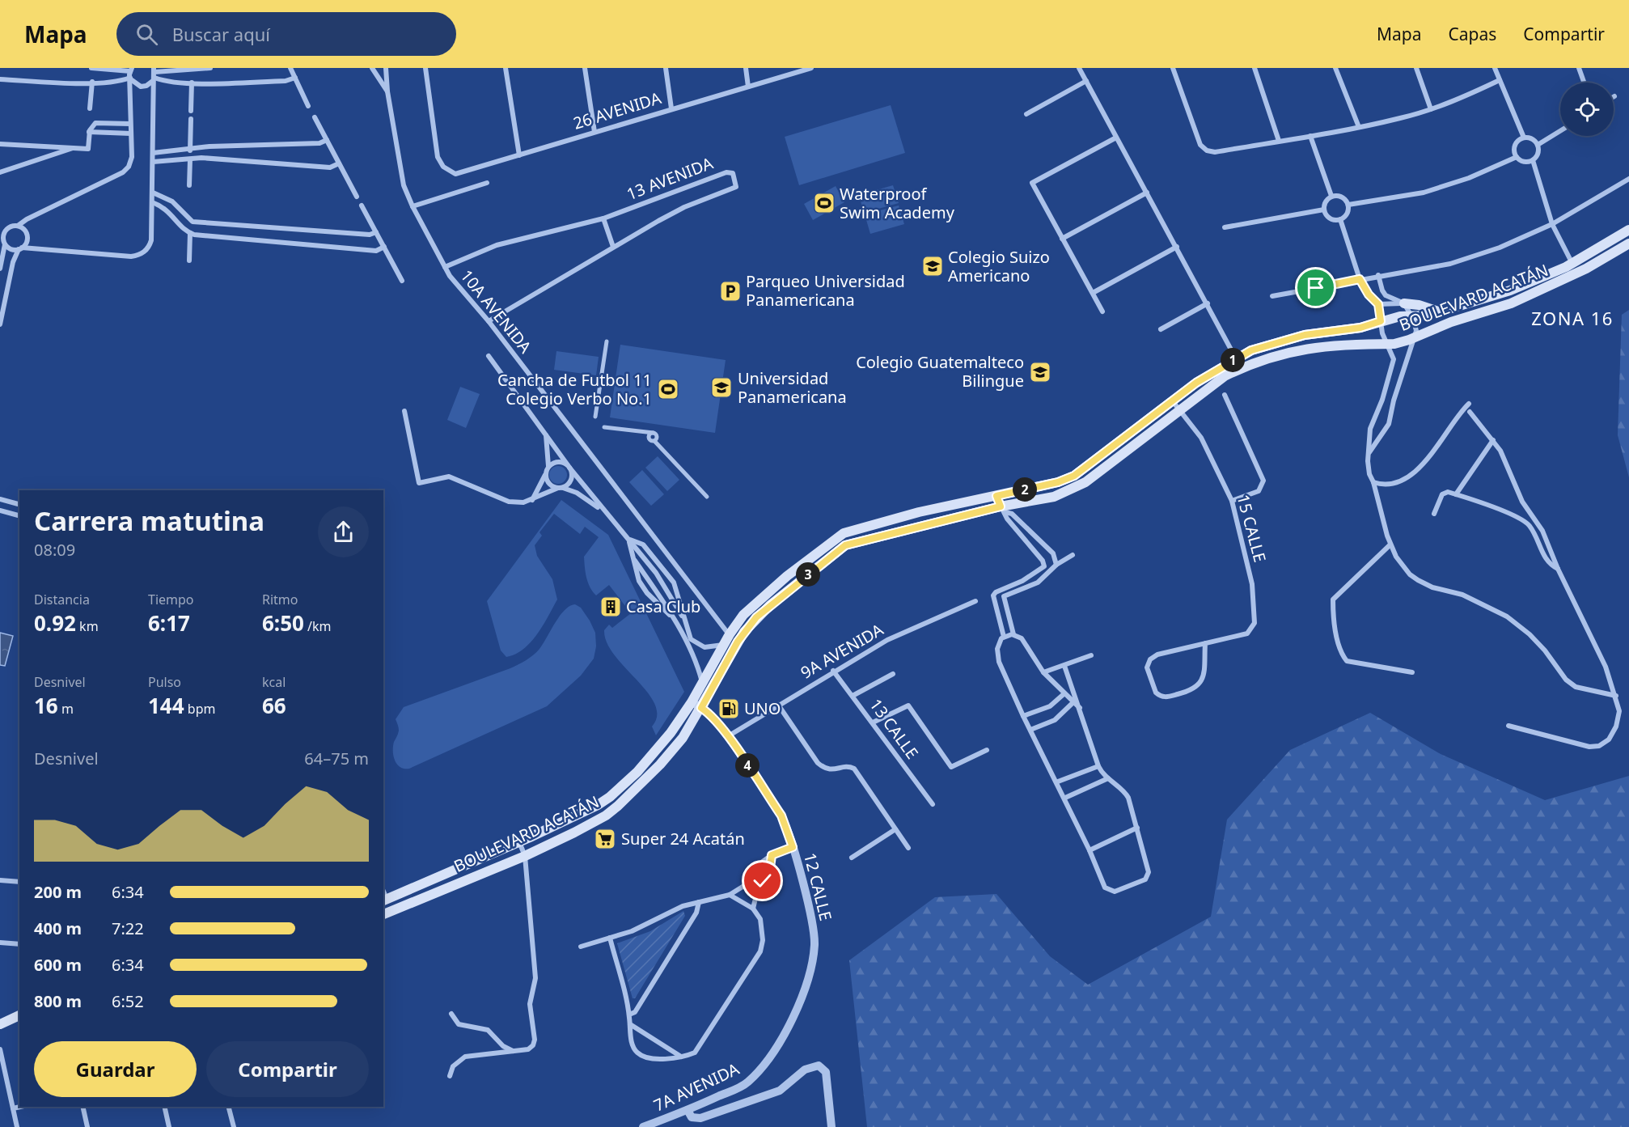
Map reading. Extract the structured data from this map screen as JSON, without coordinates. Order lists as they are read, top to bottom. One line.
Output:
{"streets":{"main road":["BOULEVARD ACATÁN"],"street":["26 AVENIDA","13 AVENIDA","10A AVENIDA","15 CALLE","9A AVENIDA","13 CALLE","12 CALLE","7A AVENIDA"]},"crossings":[["13 AVENIDA","10A AVENIDA"],["BOULEVARD ACATÁN","10A AVENIDA"],["BOULEVARD ACATÁN","15 CALLE"],["BOULEVARD ACATÁN","12 CALLE"],["9A AVENIDA","13 CALLE"],["9A AVENIDA","12 CALLE"],["12 CALLE","7A AVENIDA"]],"districts":["ZONA 16"],"places":{"sports":["Waterproof Swim Academy","Cancha de Futbol 11 Colegio Verbo No.1"],"school or university":["Colegio Suizo Americano","Colegio Guatemalteco Bilingue","Universidad Panamericana"],"parking":["Parqueo Universidad Panamericana"],"building":["Casa Club"],"fuel station":["UNO"],"supermarket":["Super 24 Acatán"]},"page":{"header":"Mapa","search":"Buscar aquí","nav":["Mapa","Capas","Compartir"],"pins":["1","2","3","4"],"heading":["Carrera matutina","08:09"],"stats":[["Distancia","0.92 km"],["Tiempo","6:17"],["Ritmo","6:50 /km"],["Desnivel","16 m"],["Pulso","144 bpm"],["kcal","66"]],"chart":["Desnivel","64–75 m"],"list":[{"name":"200 m","note":"6:34"},{"name":"400 m","note":"7:22"},{"name":"600 m","note":"6:34"},{"name":"800 m","note":"6:52"}],"buttons":["Guardar","Compartir"]}}
